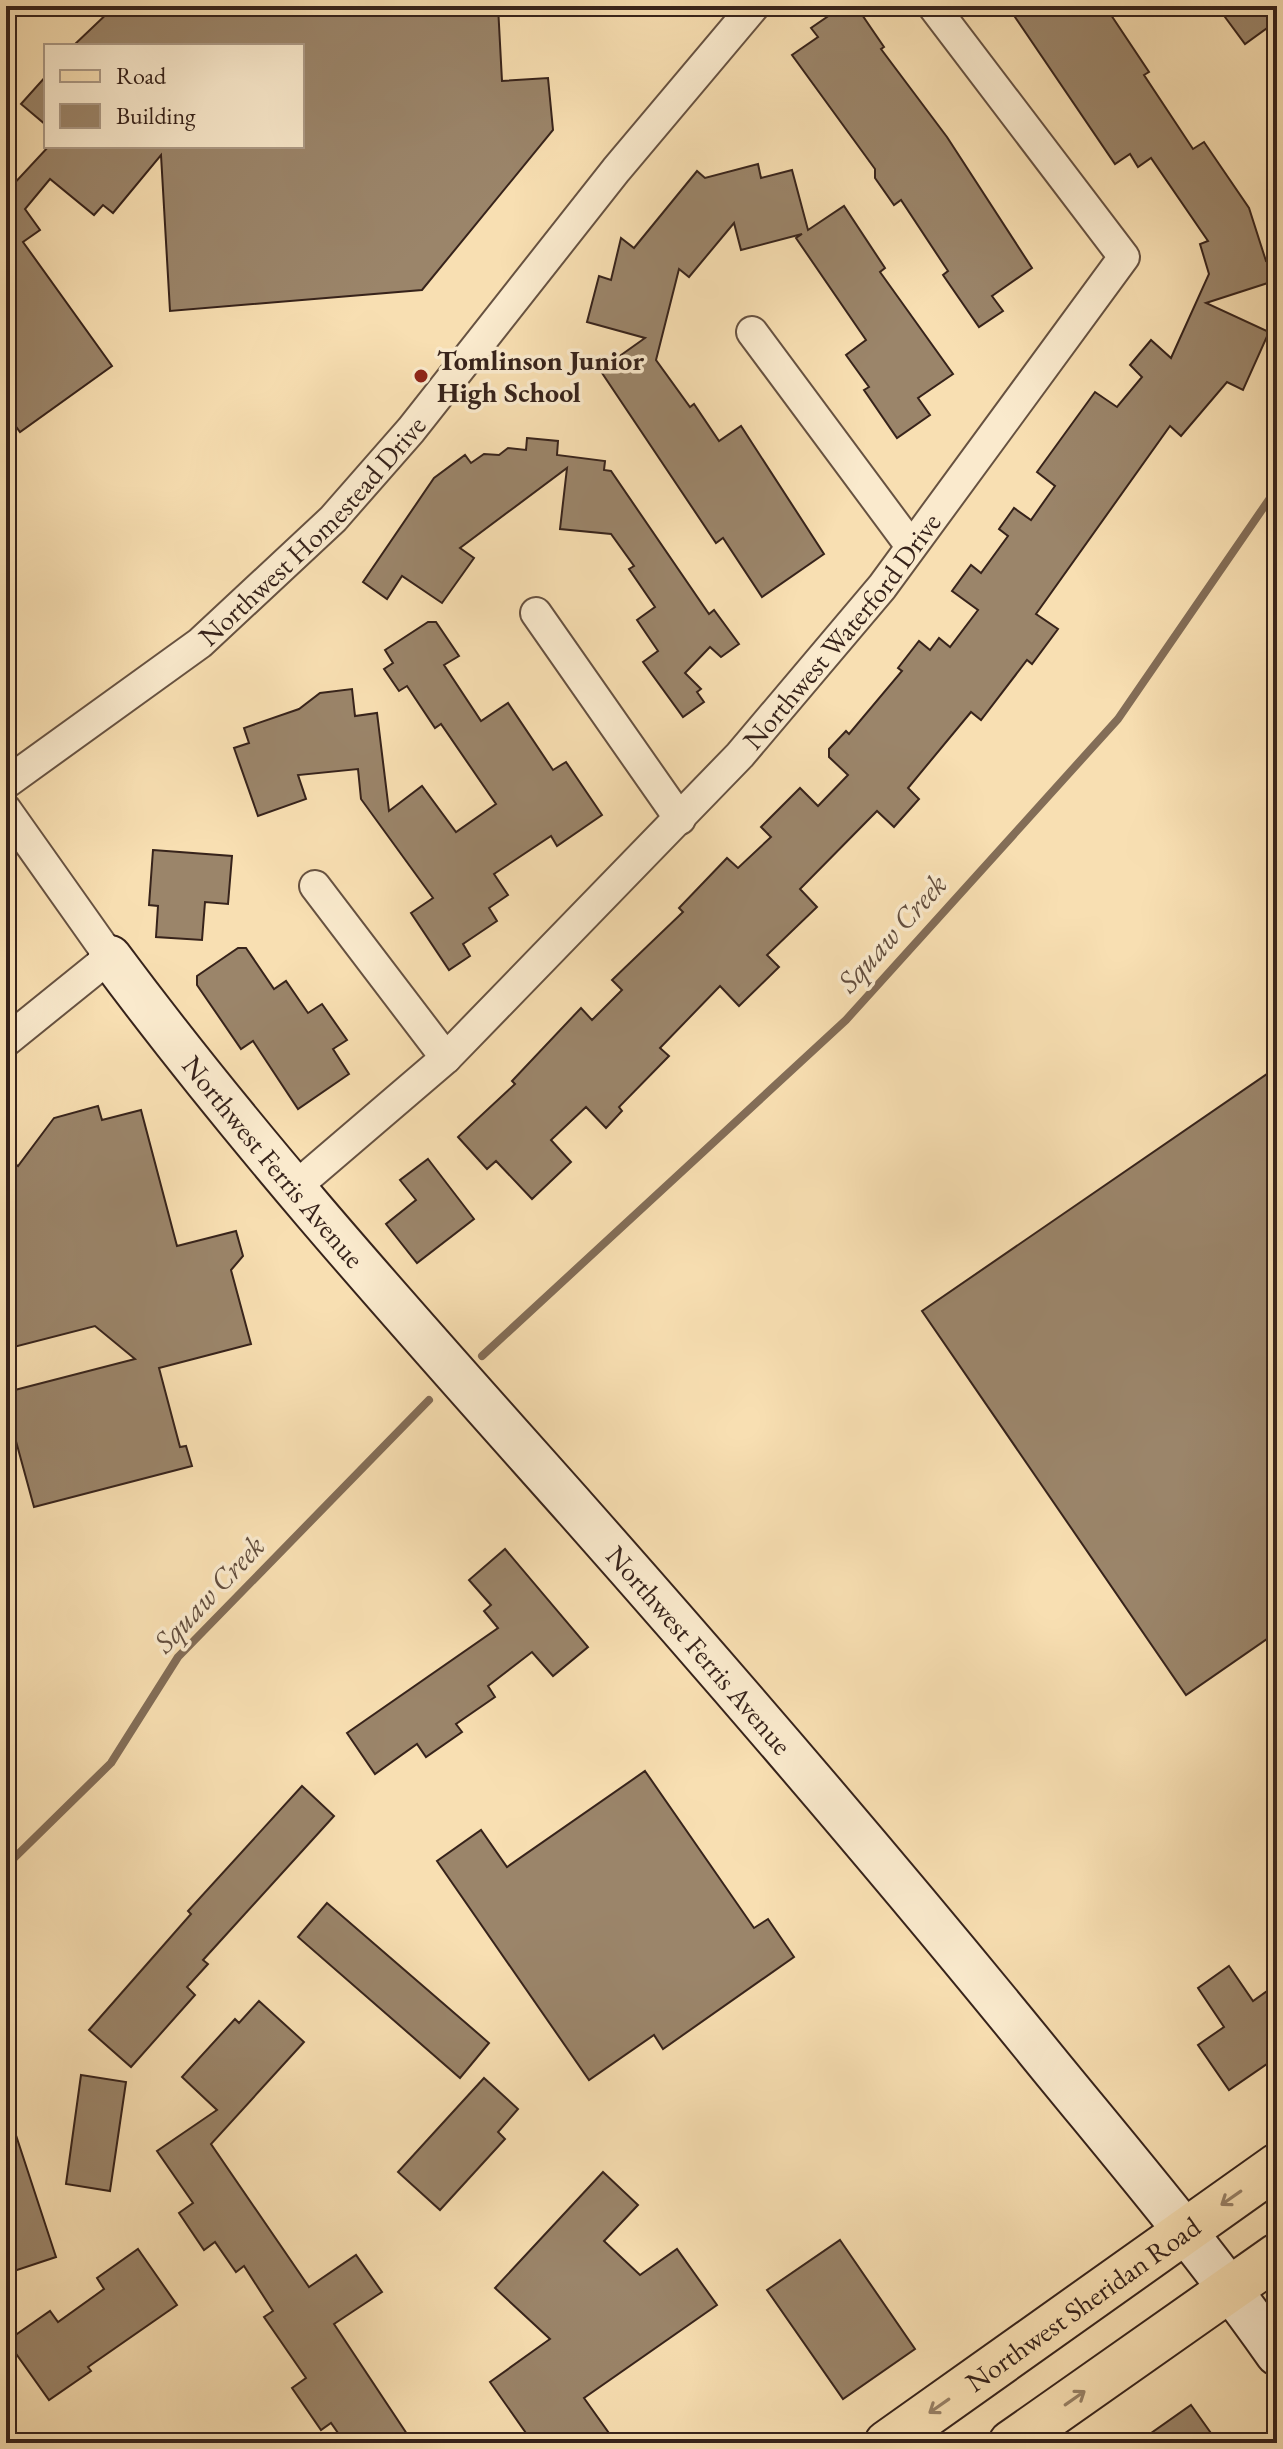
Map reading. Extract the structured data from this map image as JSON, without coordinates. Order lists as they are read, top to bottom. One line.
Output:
{"streets":{"main road":["Northwest Sheridan Road"],"street":["Northwest Homestead Drive","Northwest Waterford Drive","Northwest Ferris Avenue"]},"crossings":[["Northwest Waterford Drive","Northwest Ferris Avenue"],["Northwest Ferris Avenue","Northwest Sheridan Road"]],"water":["Squaw Creek"],"places":["Tomlinson Junior High School"],"legend":["Road","Building"]}
